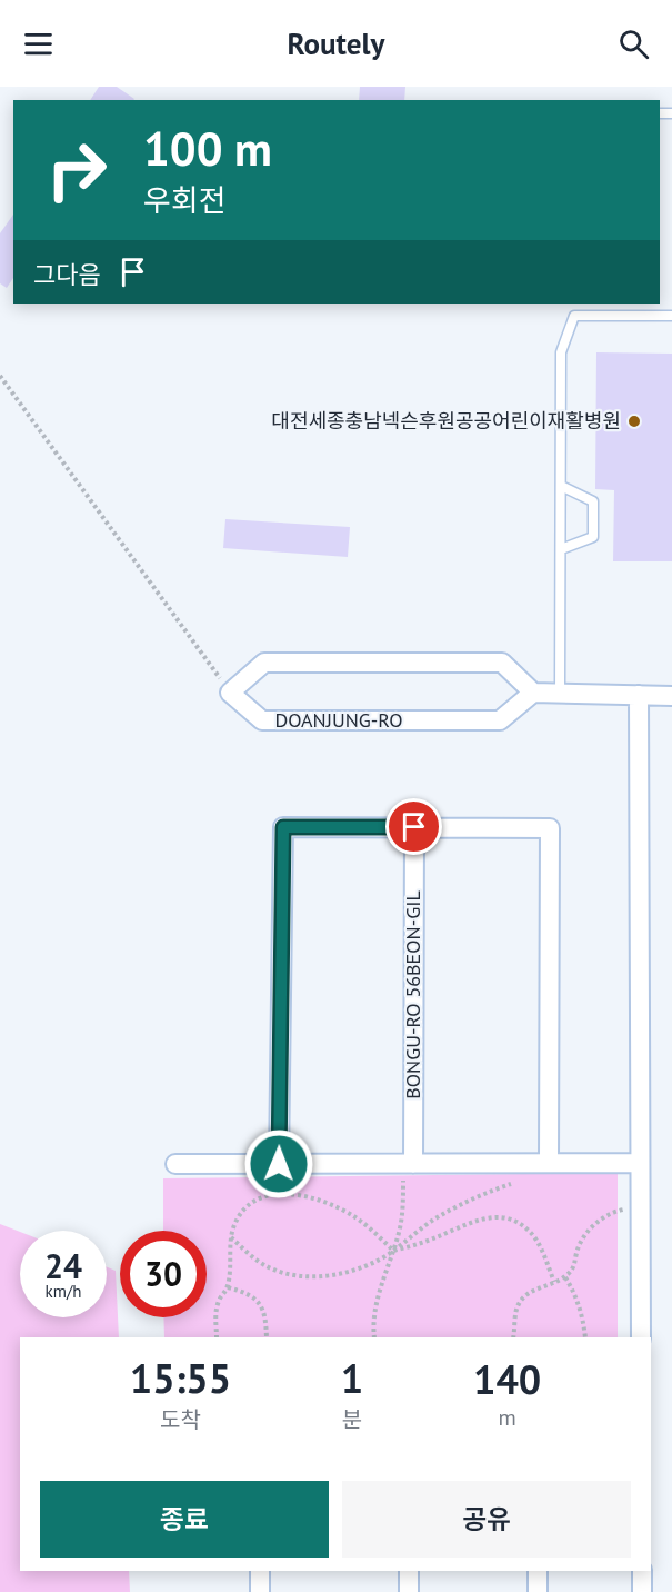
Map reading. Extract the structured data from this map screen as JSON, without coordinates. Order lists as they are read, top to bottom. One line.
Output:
{"streets":{"street":["DOANJUNG-RO","BONGU-RO 56BEON-GIL"]},"places":["대전세종충남넥슨후원공공어린이재활병원"],"page":{"header":"Routely","turn":["100 m","우회전"],"then":"그다음","speed":"24 km/h","limit":"30","eta":["15:55","도착","1","분","140","m"],"buttons":["종료","공유"]}}
